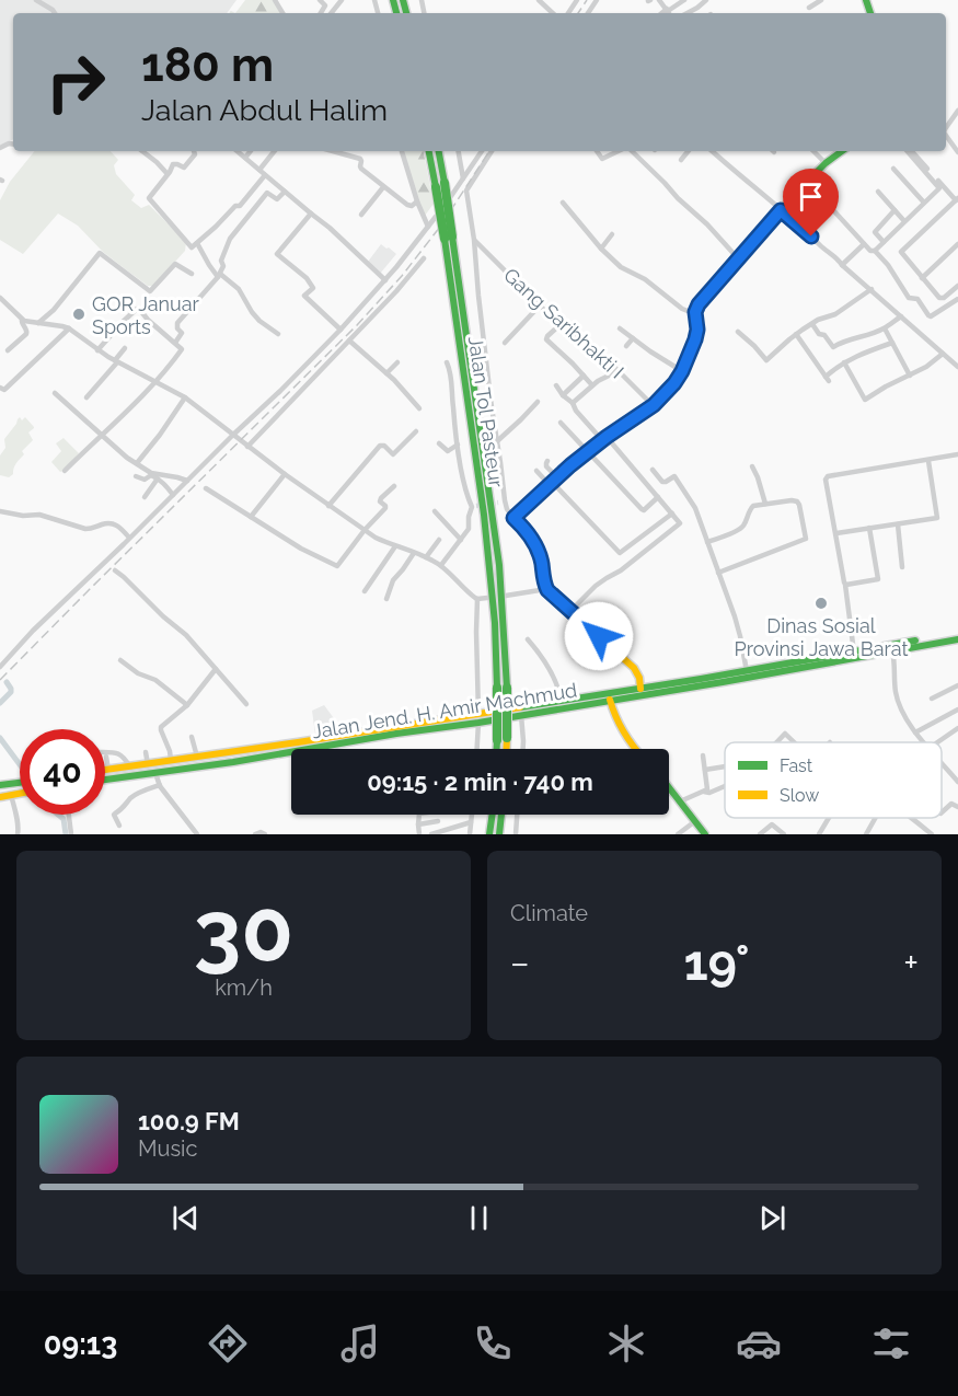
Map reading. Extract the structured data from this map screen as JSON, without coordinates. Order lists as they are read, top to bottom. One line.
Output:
{"streets":{"main road":["Jalan Tol Pasteur","Jalan Jend. H. Amir Machmud"],"street":["Gang Saribhakti I"]},"places":["GOR Januar Sports","Dinas Sosial Provinsi Jawa Barat"],"legend":["Fast","Slow"],"page":{"turn":["180 m","Jalan Abdul Halim"],"limit":"40","trip":"09:15 · 2 min · 740 m","tile":[["30","km/h"],"Climate"],"heat":["−","19°","+"],"song":["100.9 FM","Music"],"tabs":"09:13"}}
